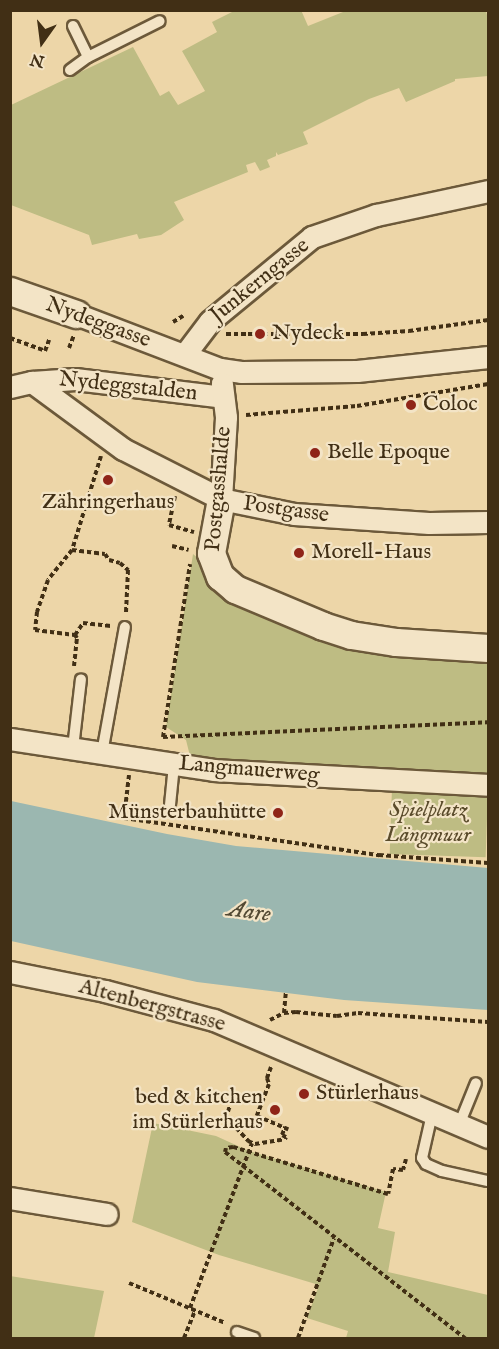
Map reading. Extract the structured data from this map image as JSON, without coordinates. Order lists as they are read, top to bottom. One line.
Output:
{"streets":{"street":["Junkerngasse","Nydeggasse","Nydeggstalden","Postgasshalde","Postgasse","Langmauerweg","Altenbergstrasse"]},"crossings":[["Junkerngasse","Nydeggasse"],["Nydeggasse","Postgasshalde"],["Nydeggstalden","Postgasshalde"],["Nydeggstalden","Postgasse"],["Postgasshalde","Postgasse"]],"water":["Aare"],"parks":["Spielplatz Längmuur"],"places":["Nydeck","Coloc","Belle Epoque","Zähringerhaus","Morell-Haus","Münsterbauhütte","Stürlerhaus","bed & kitchen im Stürlerhaus"],"north":"bottom"}
